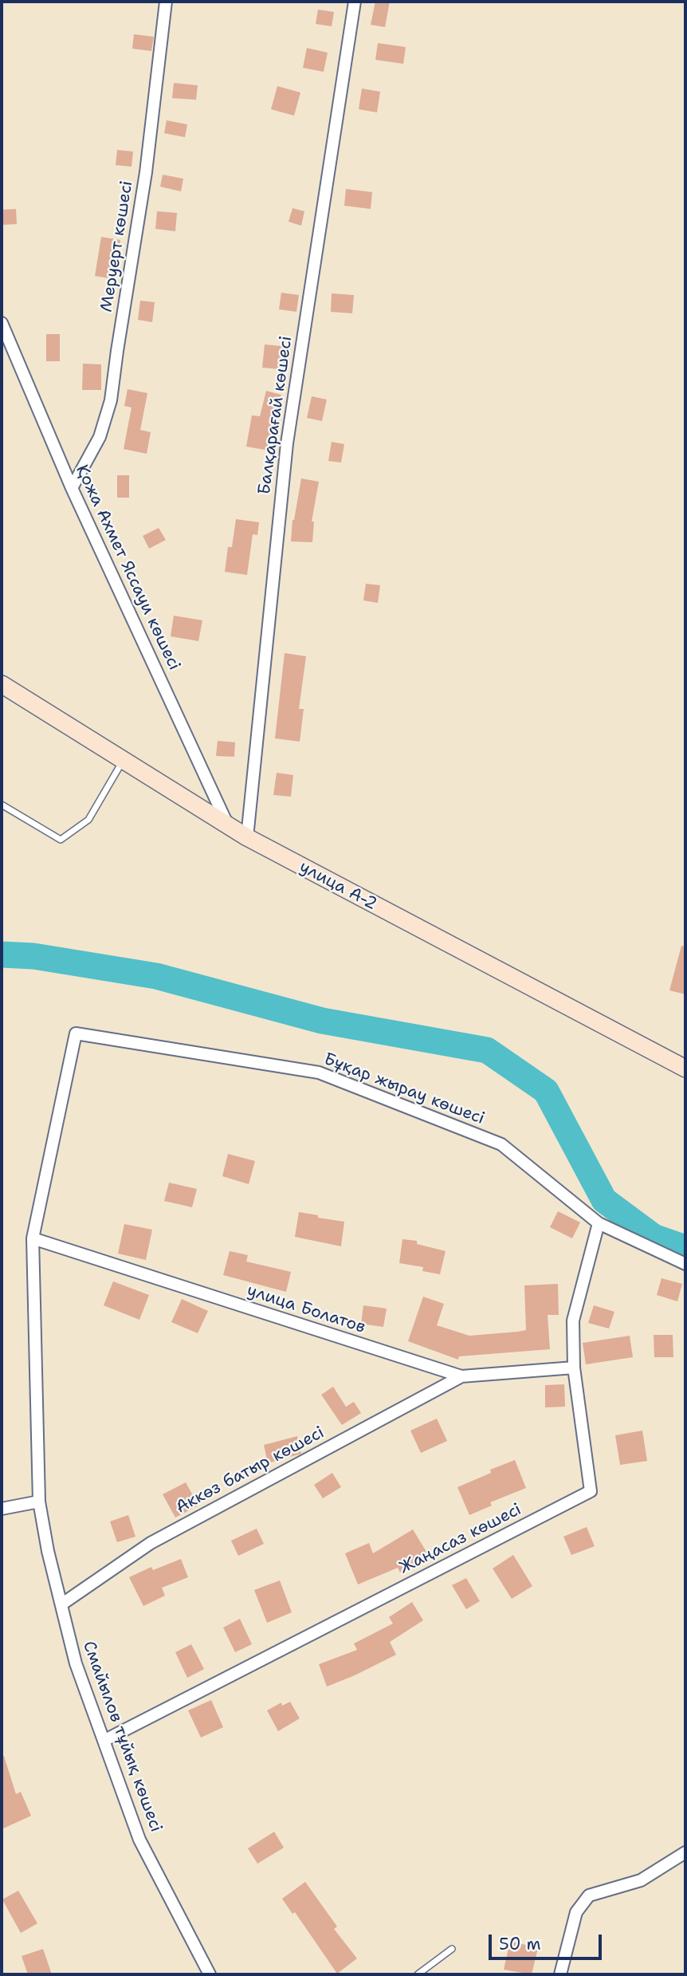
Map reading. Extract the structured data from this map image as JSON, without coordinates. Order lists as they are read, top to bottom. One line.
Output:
{"streets":{"main road":["улица А-2"],"street":["Меруерт көшесі","Балқарағай көшесі","Қожа Ахмет Яссауи көшесі","Бұқар жырау көшесі","улица Болатов","Аккөз батыр көшесі","Жаңасаз көшесі","Смайылов тұйық көшесі"]},"crossings":[["Меруерт көшесі","Қожа Ахмет Яссауи көшесі"],["Балқарағай көшесі","улица А-2"],["Қожа Ахмет Яссауи көшесі","улица А-2"],["Бұқар жырау көшесі","Жаңасаз көшесі"],["Бұқар жырау көшесі","Смайылов тұйық көшесі"],["улица Болатов","Аккөз батыр көшесі"],["улица Болатов","Жаңасаз көшесі"],["улица Болатов","Смайылов тұйық көшесі"],["Аккөз батыр көшесі","Смайылов тұйық көшесі"],["Жаңасаз көшесі","Смайылов тұйық көшесі"]],"scale_bar":"50 m"}
